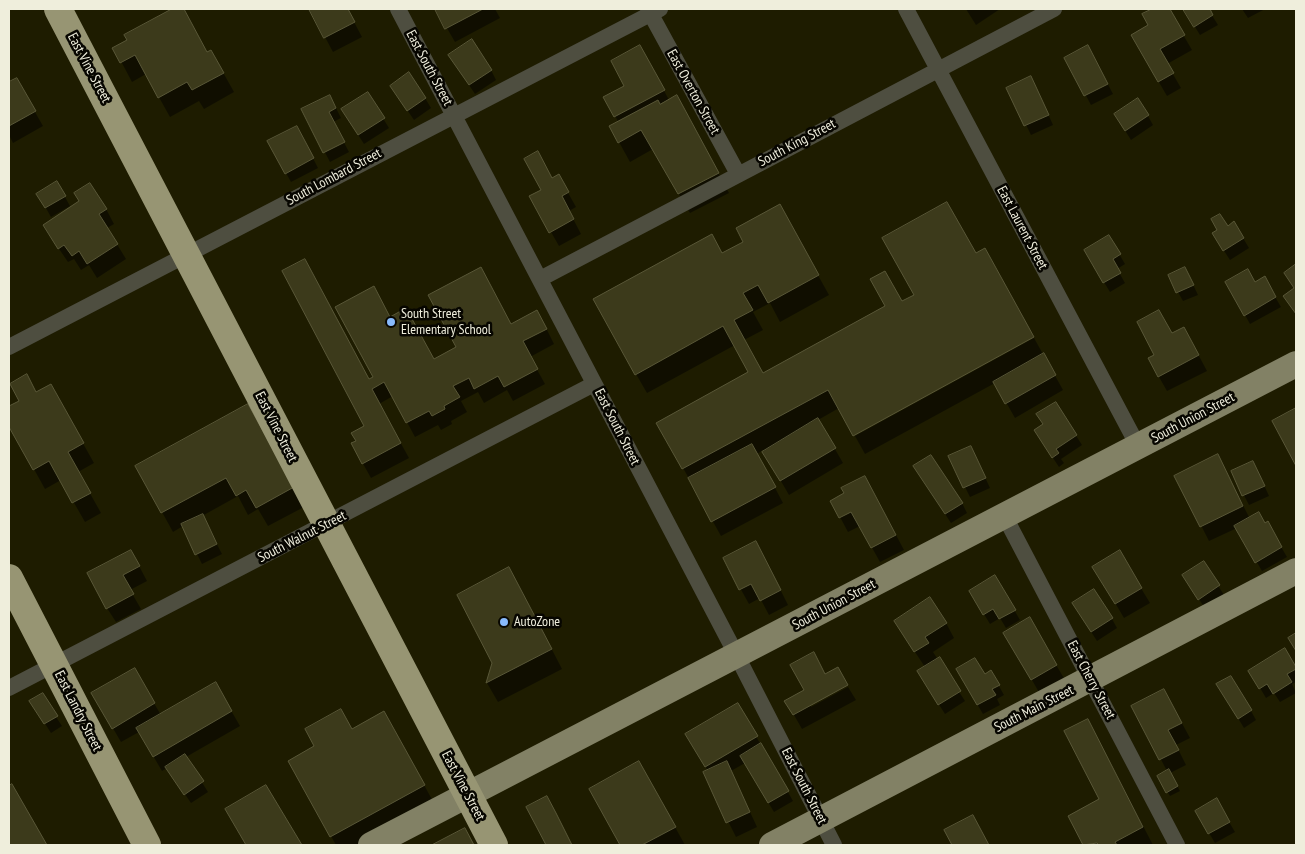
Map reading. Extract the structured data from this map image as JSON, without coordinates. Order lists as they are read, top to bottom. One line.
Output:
{"streets":{"highway":["East Vine Street","East Landry Street"],"main road":["South Union Street","South Main Street"],"street":["East South Street","East Overton Street","South King Street","South Lombard Street","East Laurent Street","South Walnut Street","East Cherry Street"]},"crossings":[["East Vine Street","South Lombard Street"],["East Vine Street","South Union Street"],["East Vine Street","South Walnut Street"],["East South Street","South King Street"],["East South Street","South Lombard Street"],["East South Street","South Union Street"],["East South Street","South Walnut Street"],["East South Street","South Main Street"],["East Overton Street","South King Street"],["East Overton Street","South Lombard Street"],["South King Street","East Laurent Street"],["East Laurent Street","South Union Street"],["South Union Street","East Cherry Street"],["South Walnut Street","East Landry Street"],["East Cherry Street","South Main Street"]],"places":["South Street Elementary School","AutoZone"]}
